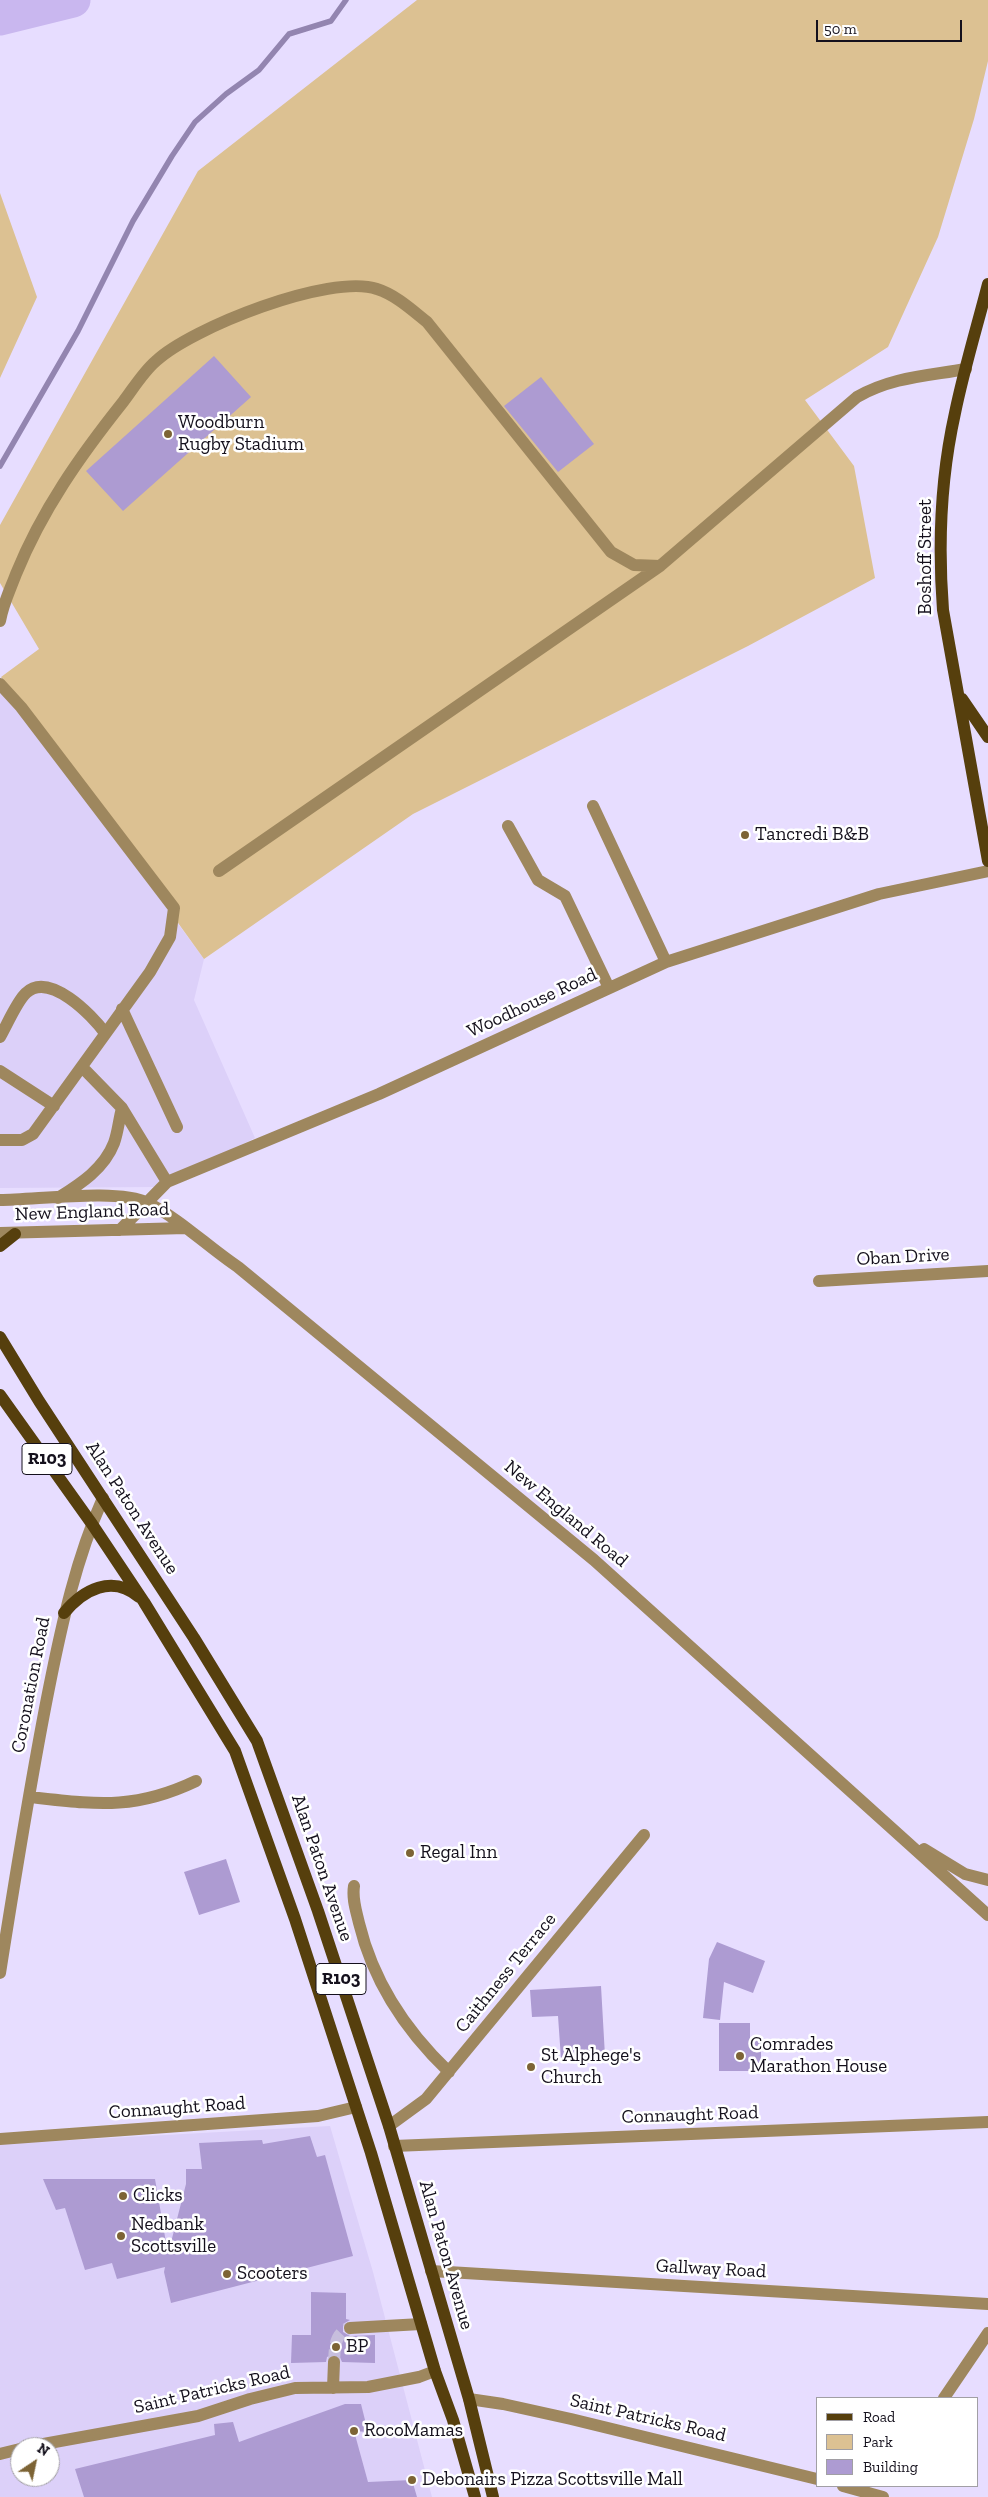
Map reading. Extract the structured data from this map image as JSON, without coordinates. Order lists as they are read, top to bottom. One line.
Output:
{"streets":{"main road":["Boshoff Street","R103","Alan Paton Avenue"],"street":["Woodhouse Road","New England Road","Oban Drive","Coronation Road","Caithness Terrace","Connaught Road","Gallway Road","Saint Patricks Road"]},"crossings":[["Woodhouse Road","New England Road"],["R103","Coronation Road"],["R103","Connaught Road"],["R103","Saint Patricks Road"],["Alan Paton Avenue","Coronation Road"],["Alan Paton Avenue","Caithness Terrace"],["Alan Paton Avenue","Connaught Road"],["Alan Paton Avenue","Gallway Road"],["Alan Paton Avenue","Saint Patricks Road"]],"places":["Woodburn Rugby Stadium","Tancredi B&B","Regal Inn","Comrades Marathon House","St Alphege's Church","Clicks","Nedbank Scottsville","Scooters","BP","RocoMamas","Debonairs Pizza Scottsville Mall"],"legend":["Road","Park","Building"],"scale_bar":"50 m","north":"top right"}
